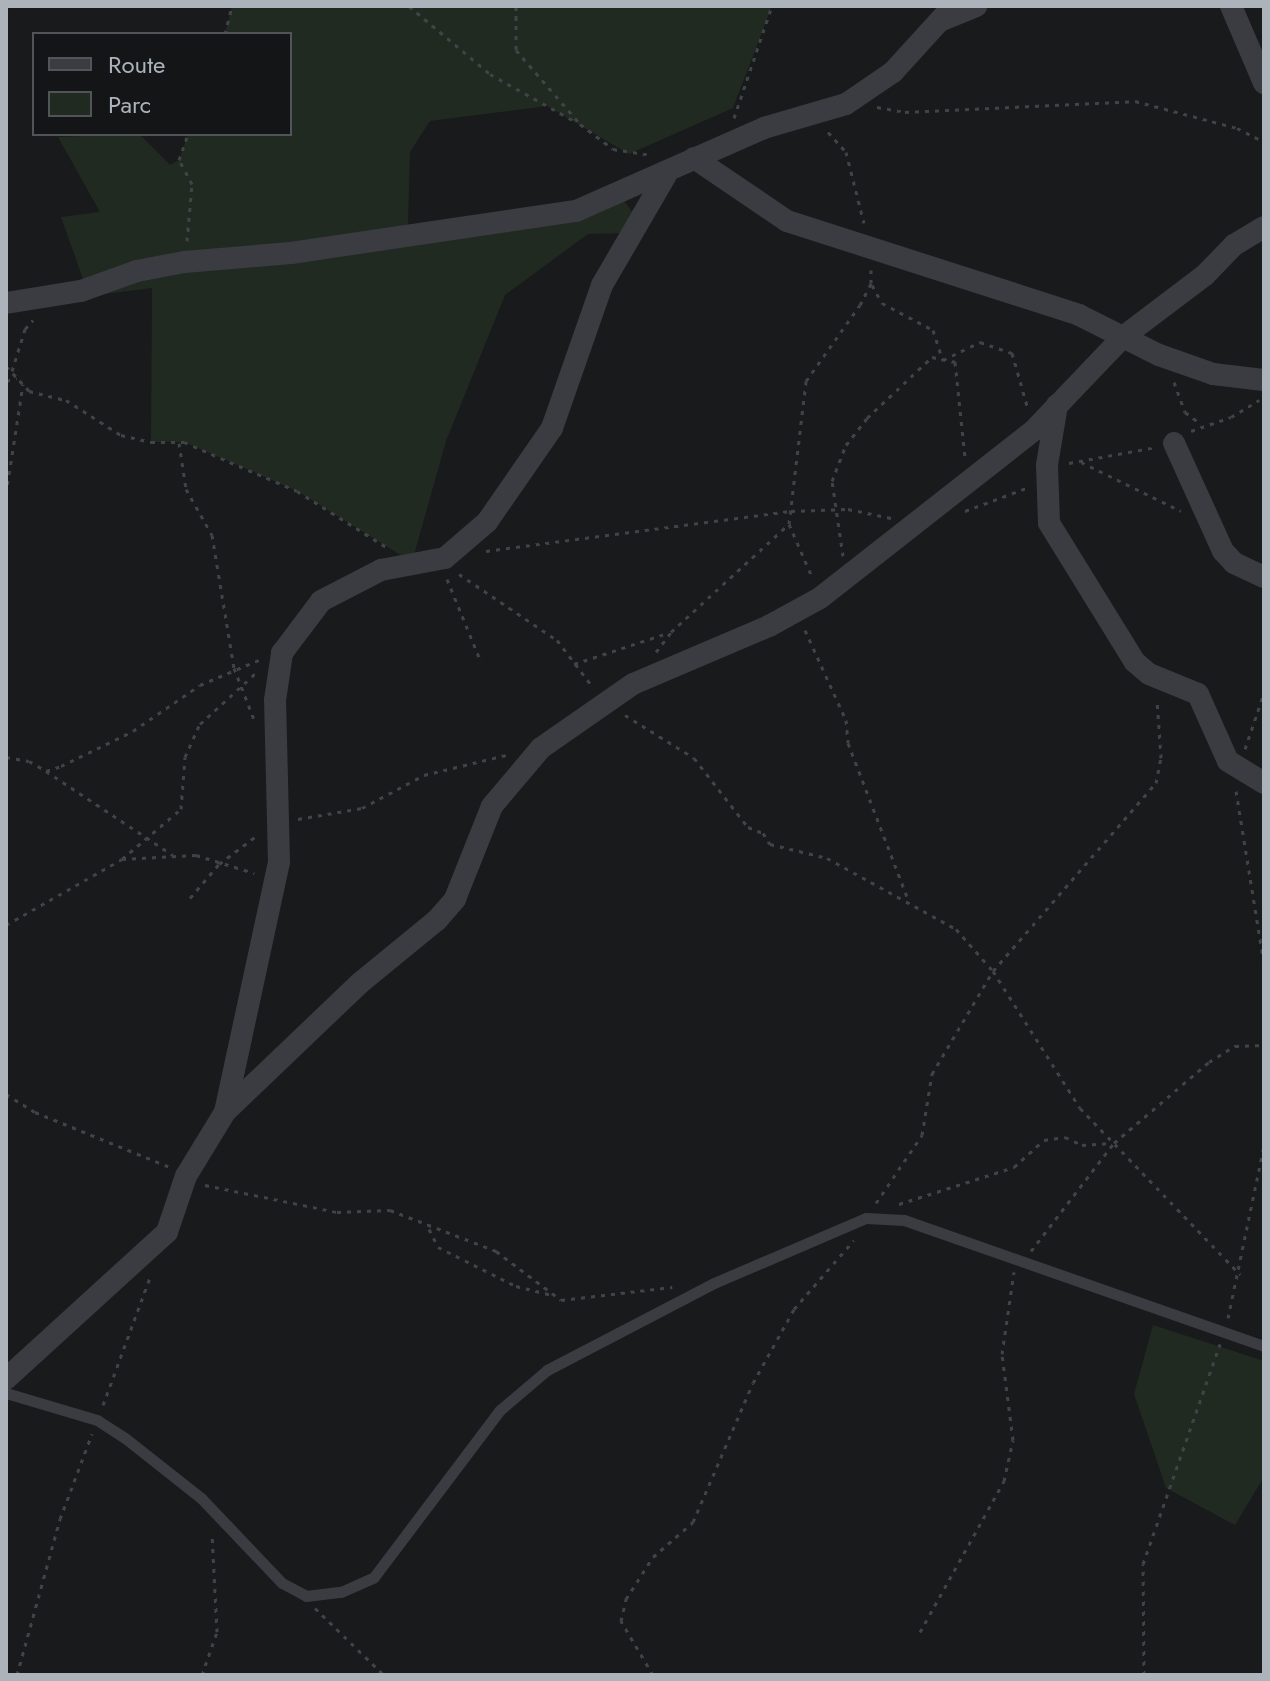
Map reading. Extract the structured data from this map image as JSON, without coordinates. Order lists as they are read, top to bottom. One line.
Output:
{"legend":["Route","Parc"]}
